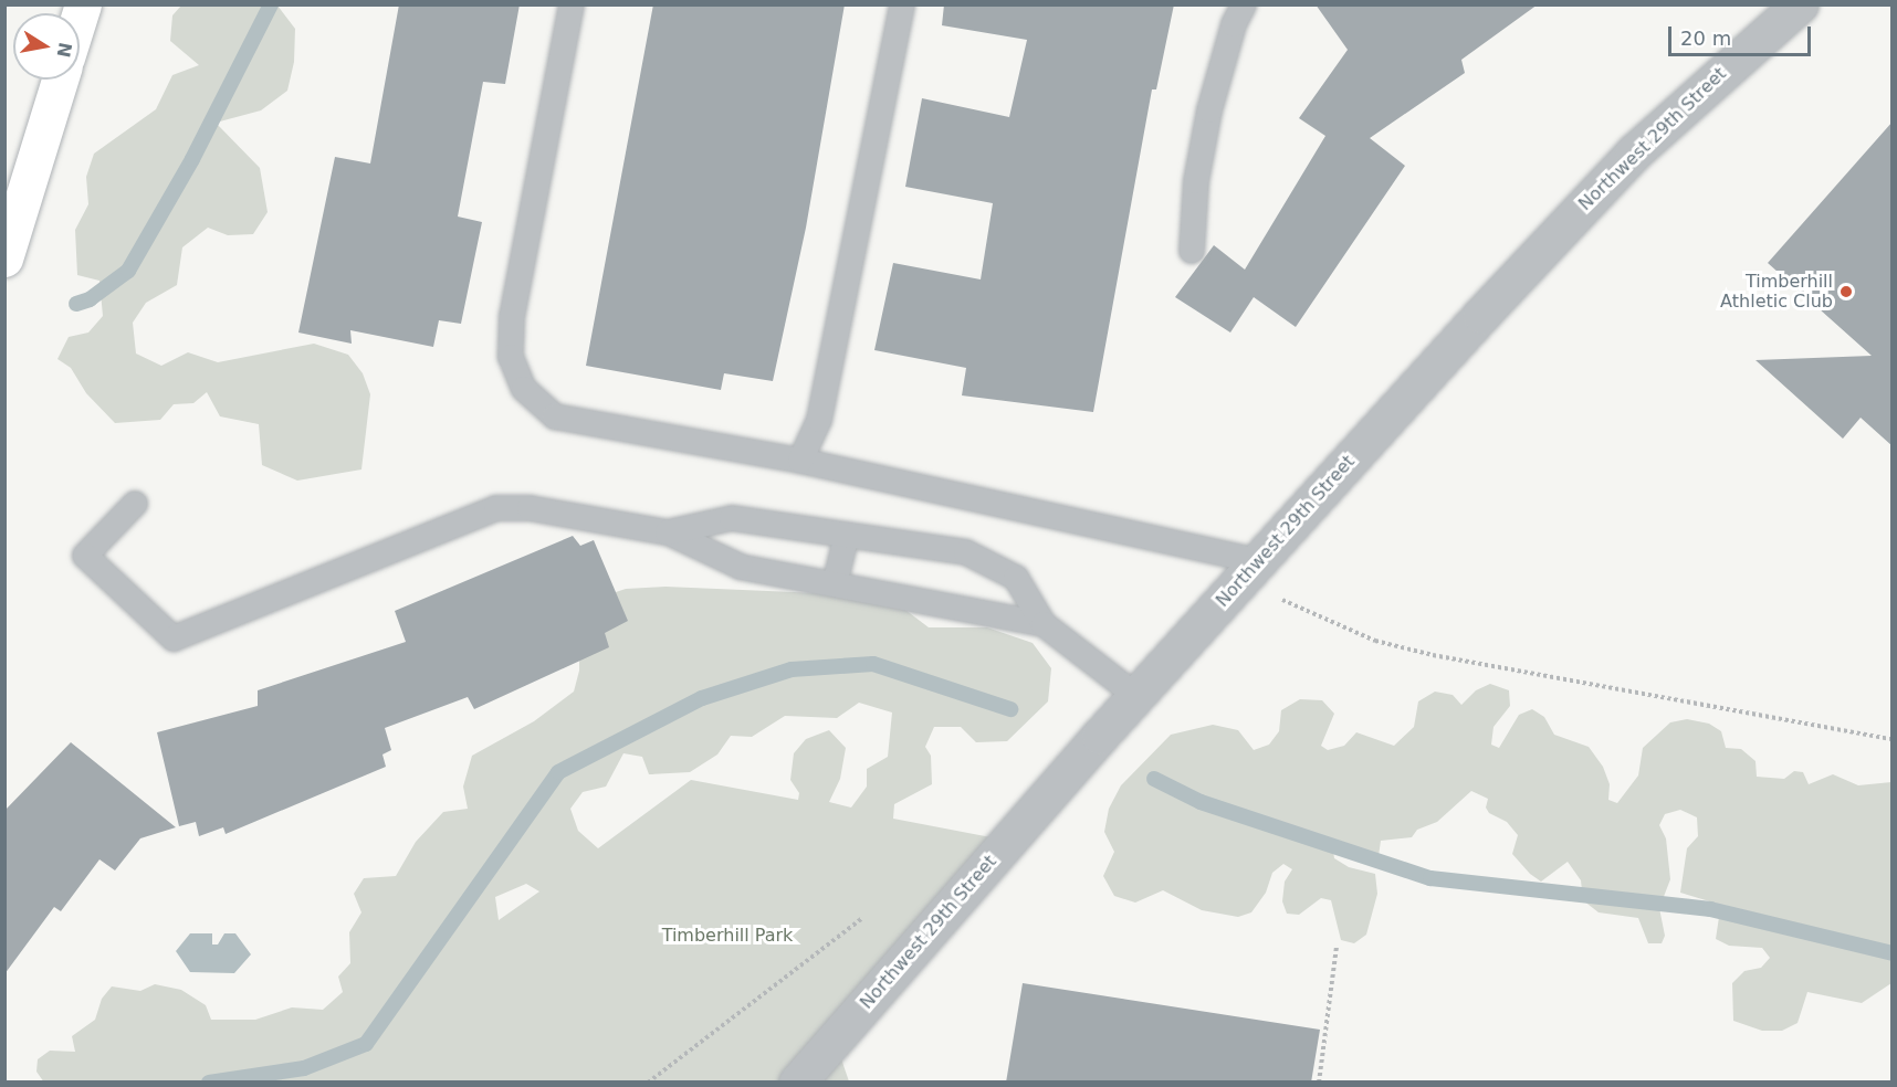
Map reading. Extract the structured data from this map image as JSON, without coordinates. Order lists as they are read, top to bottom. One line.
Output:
{"streets":{"street":["Northwest 29th Street"]},"parks":["Timberhill Park"],"places":["Timberhill Athletic Club"],"scale_bar":"20 m","north":"right"}
